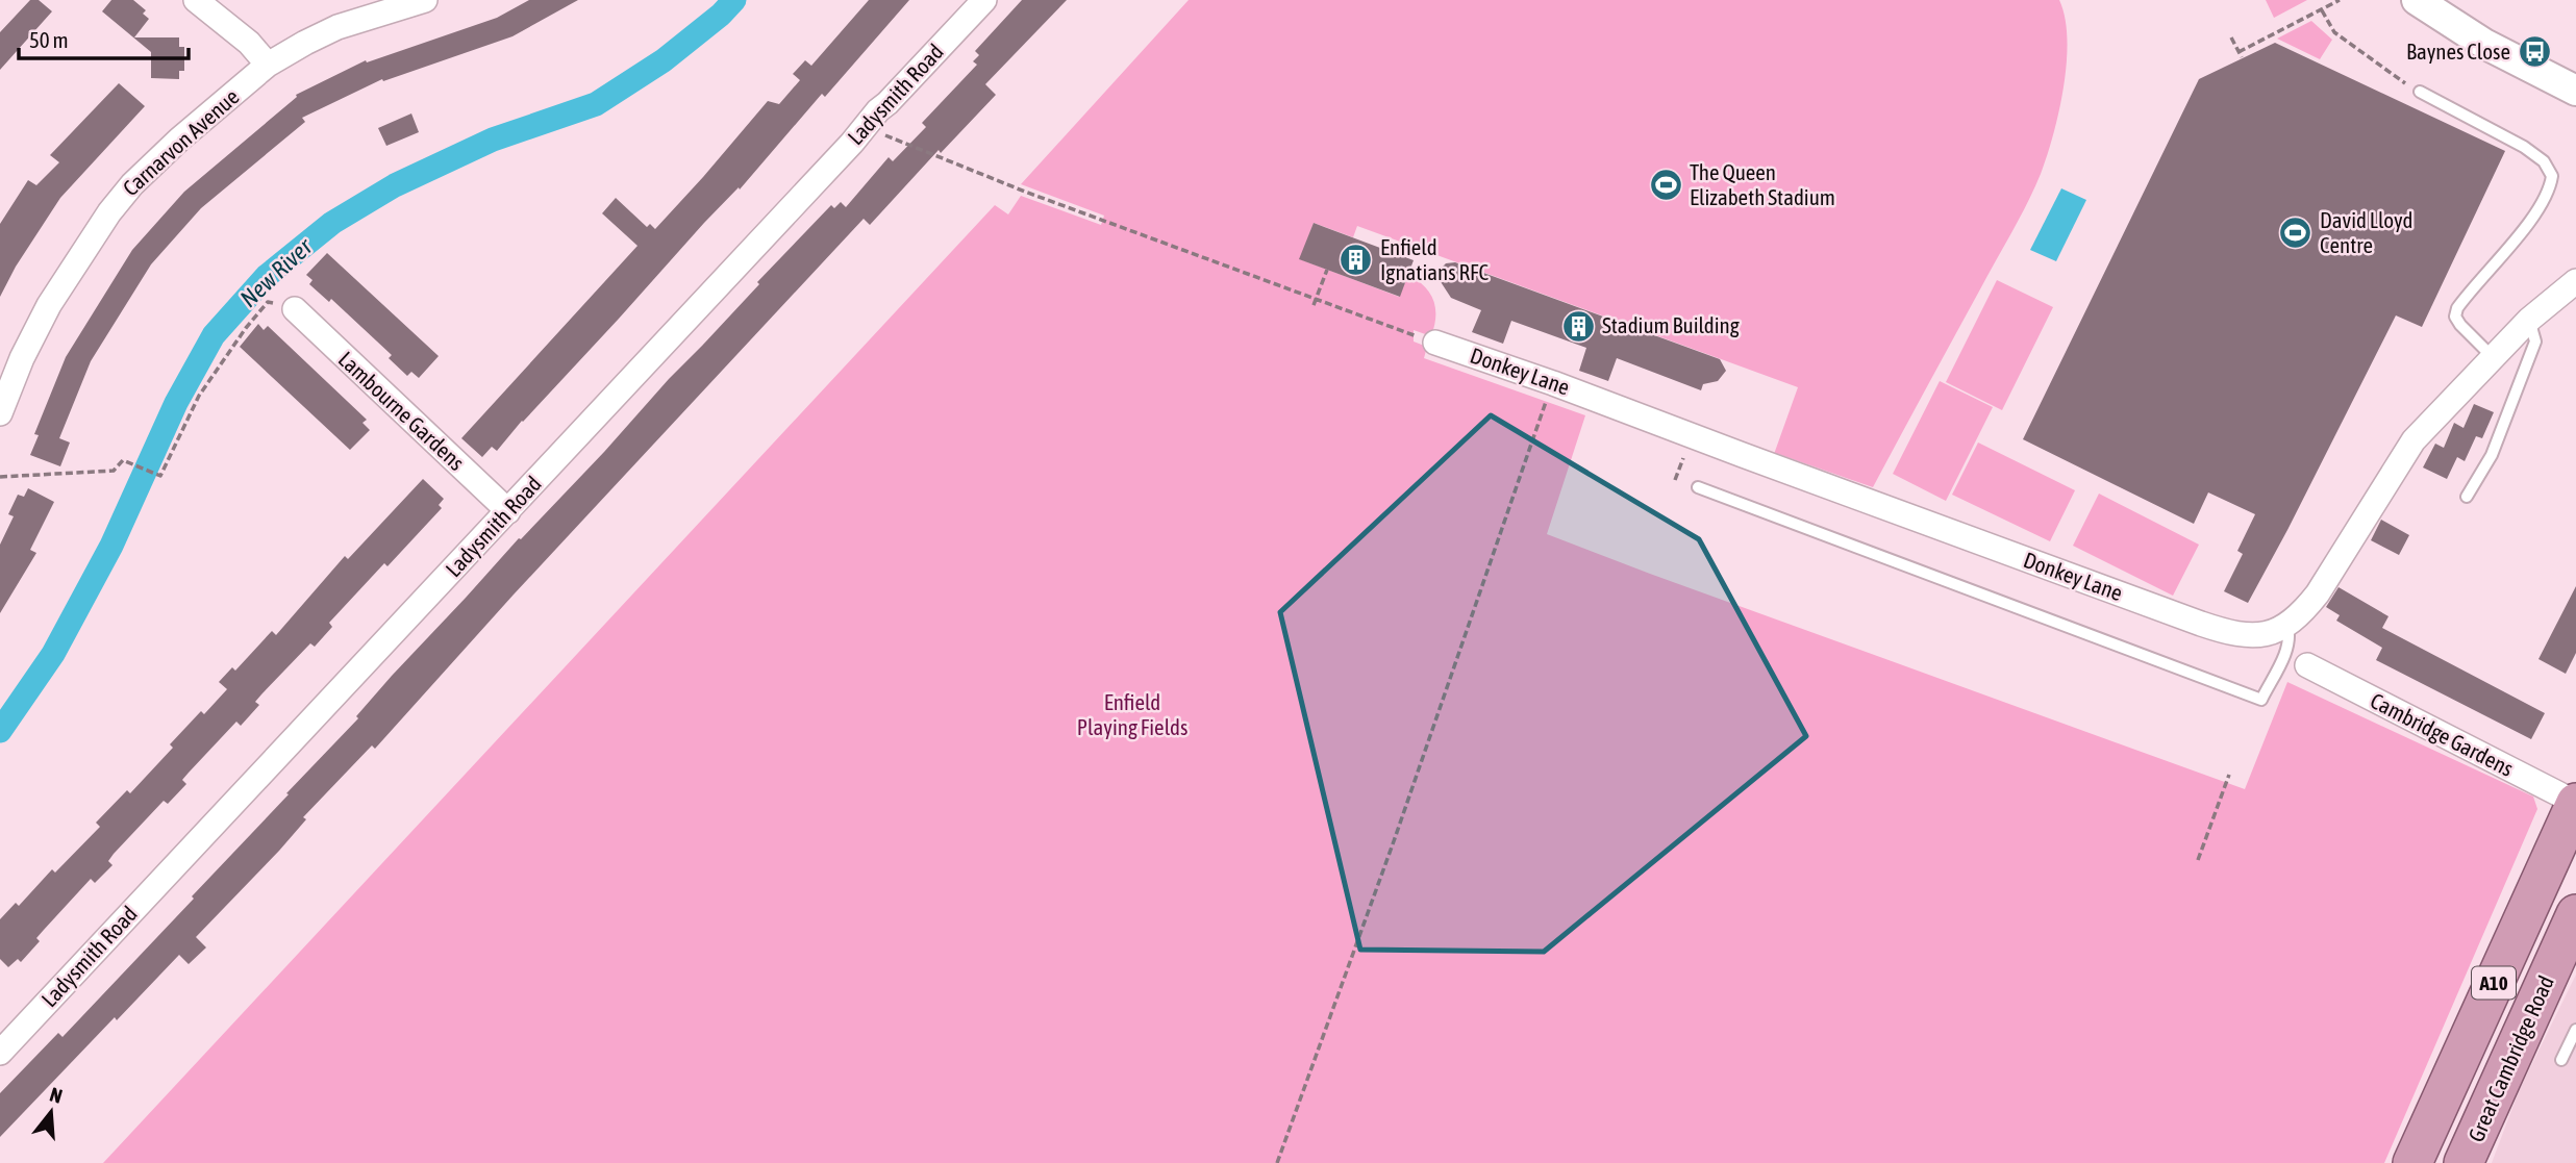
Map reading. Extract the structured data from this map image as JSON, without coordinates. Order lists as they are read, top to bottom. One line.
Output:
{"streets":{"highway":["A10","Great Cambridge Road"],"street":["Ladysmith Road","Carnarvon Avenue","Donkey Lane","Lambourne Gardens","Cambridge Gardens"]},"crossings":[["Ladysmith Road","Lambourne Gardens"],["Cambridge Gardens","A10"]],"water":["New River"],"parks":["Enfield Playing Fields"],"places":{"bus stop":["Baynes Close"],"sports":["The Queen Elizabeth Stadium","David Lloyd Centre"],"building":["Enfield Ignatians RFC","Stadium Building"]},"scale_bar":"50 m","north":"top"}
